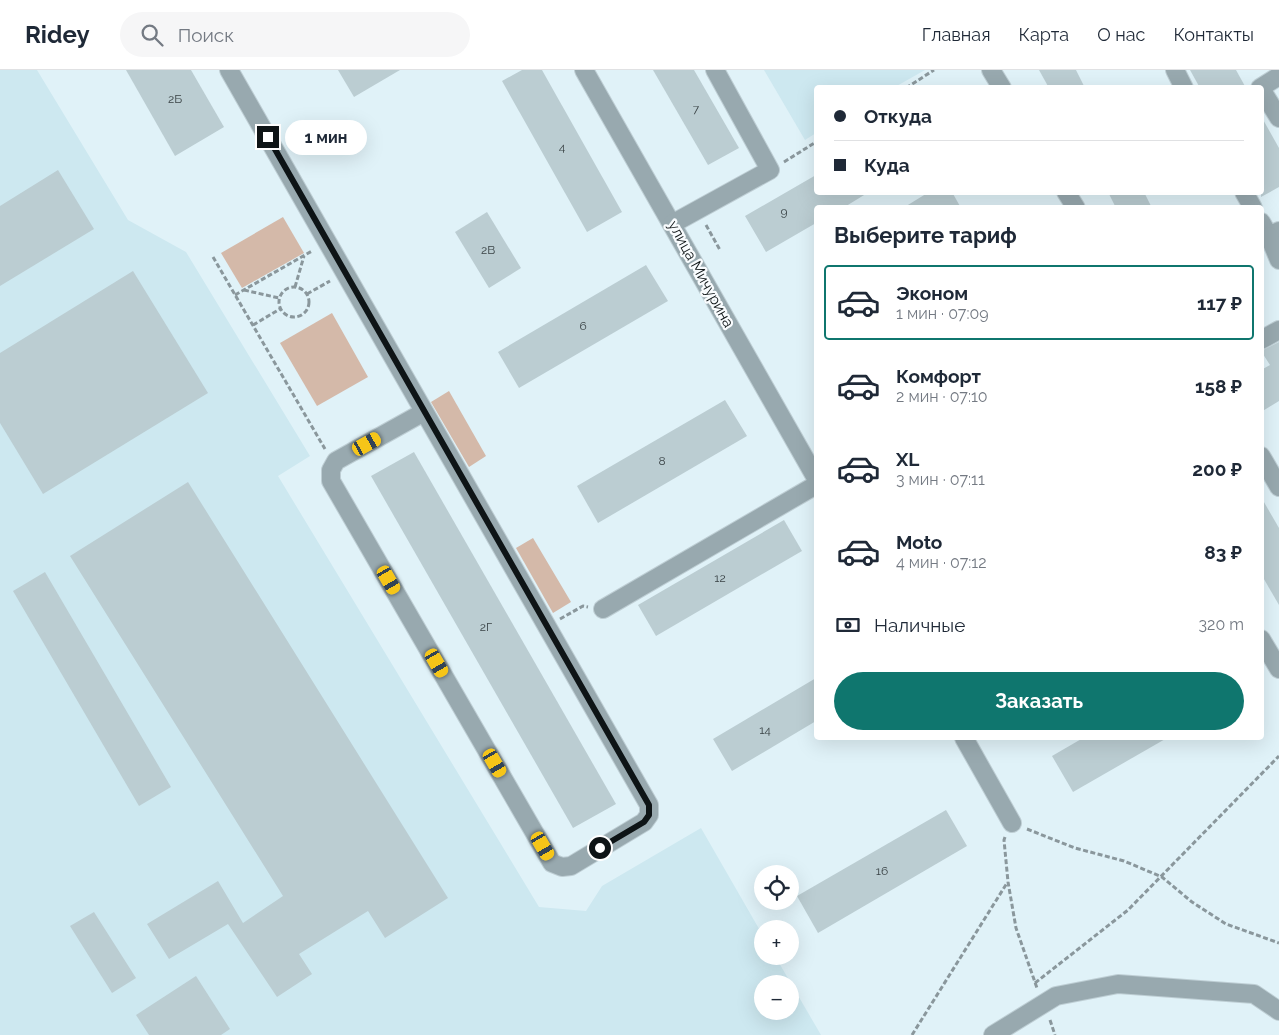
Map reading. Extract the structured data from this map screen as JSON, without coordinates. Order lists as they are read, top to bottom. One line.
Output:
{"streets":{"street":["улица Мичурина"]},"house_numbers":["2Б","7","4","9","2В","6","8","12","2Г","14","16"],"page":{"header":"Ridey","search":"Поиск","nav":["Главная","Карта","О нас","Контакты"],"banner":["Откуда","Куда"],"bubble":"1 мин","heading":"Выберите тариф","list":[{"name":"Эконом","note":"1 мин · 07:09","value":"117 ₽"},{"name":"Комфорт","note":"2 мин · 07:10","value":"158 ₽"},{"name":"XL","note":"3 мин · 07:11","value":"200 ₽"},{"name":"Moto","note":"4 мин · 07:12","value":"83 ₽"}],"pay":["Наличные","320 m"],"buttons":"Заказать","map_buttons":["+","−"]}}
